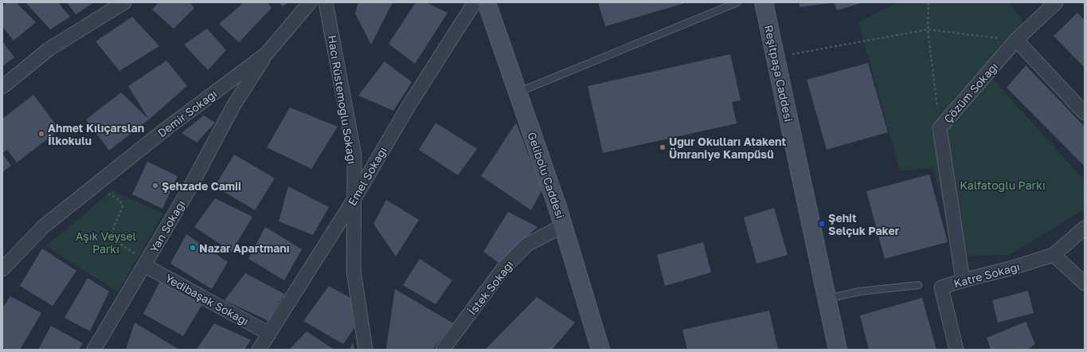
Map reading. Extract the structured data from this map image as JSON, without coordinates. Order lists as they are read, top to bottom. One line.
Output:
{"streets":{"street":["Reşitpaşa Caddesi","Çözüm Sokağı","Hacı Rüstemoğlu Sokağı","Demir Sokağı","Gelibolu Caddesi","Emel Sokağı","Yan Sokağı","Katre Sokağı","İstek Sokağı","Yedibaşak Sokağı"]},"crossings":[["Çözüm Sokağı","Katre Sokağı"],["Hacı Rüstemoğlu Sokağı","Emel Sokağı"],["Demir Sokağı","Yan Sokağı"],["Gelibolu Caddesi","İstek Sokağı"],["Emel Sokağı","Yedibaşak Sokağı"],["Yan Sokağı","Yedibaşak Sokağı"]],"parks":["Kalfatoğlu Parkı","Aşık Veysel Parkı"],"places":{"other":["Ahmet Kılıçarslan İlkokulu","Uğur Okulları Atakent Ümraniye Kampüsü","Şehzade Camii","Nazar Apartmanı"],"transit":["Şehit Selçuk Paker"]}}
